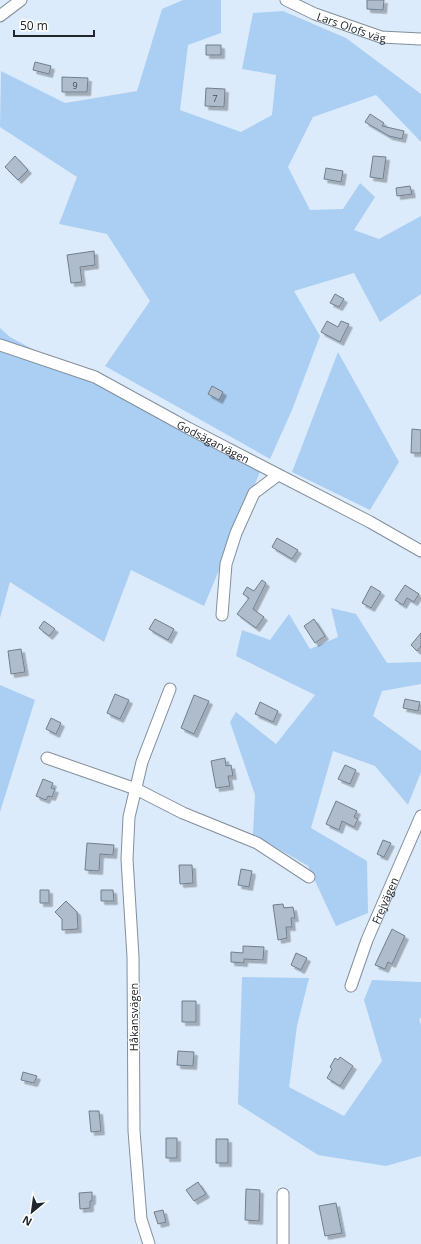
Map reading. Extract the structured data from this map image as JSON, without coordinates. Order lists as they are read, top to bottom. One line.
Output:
{"streets":{"street":["Lars Olofs väg","Godsägarvägen","Frejvägen","Håkansvägen"]},"house_numbers":["9","7"],"scale_bar":"50 m","north":"bottom left"}
